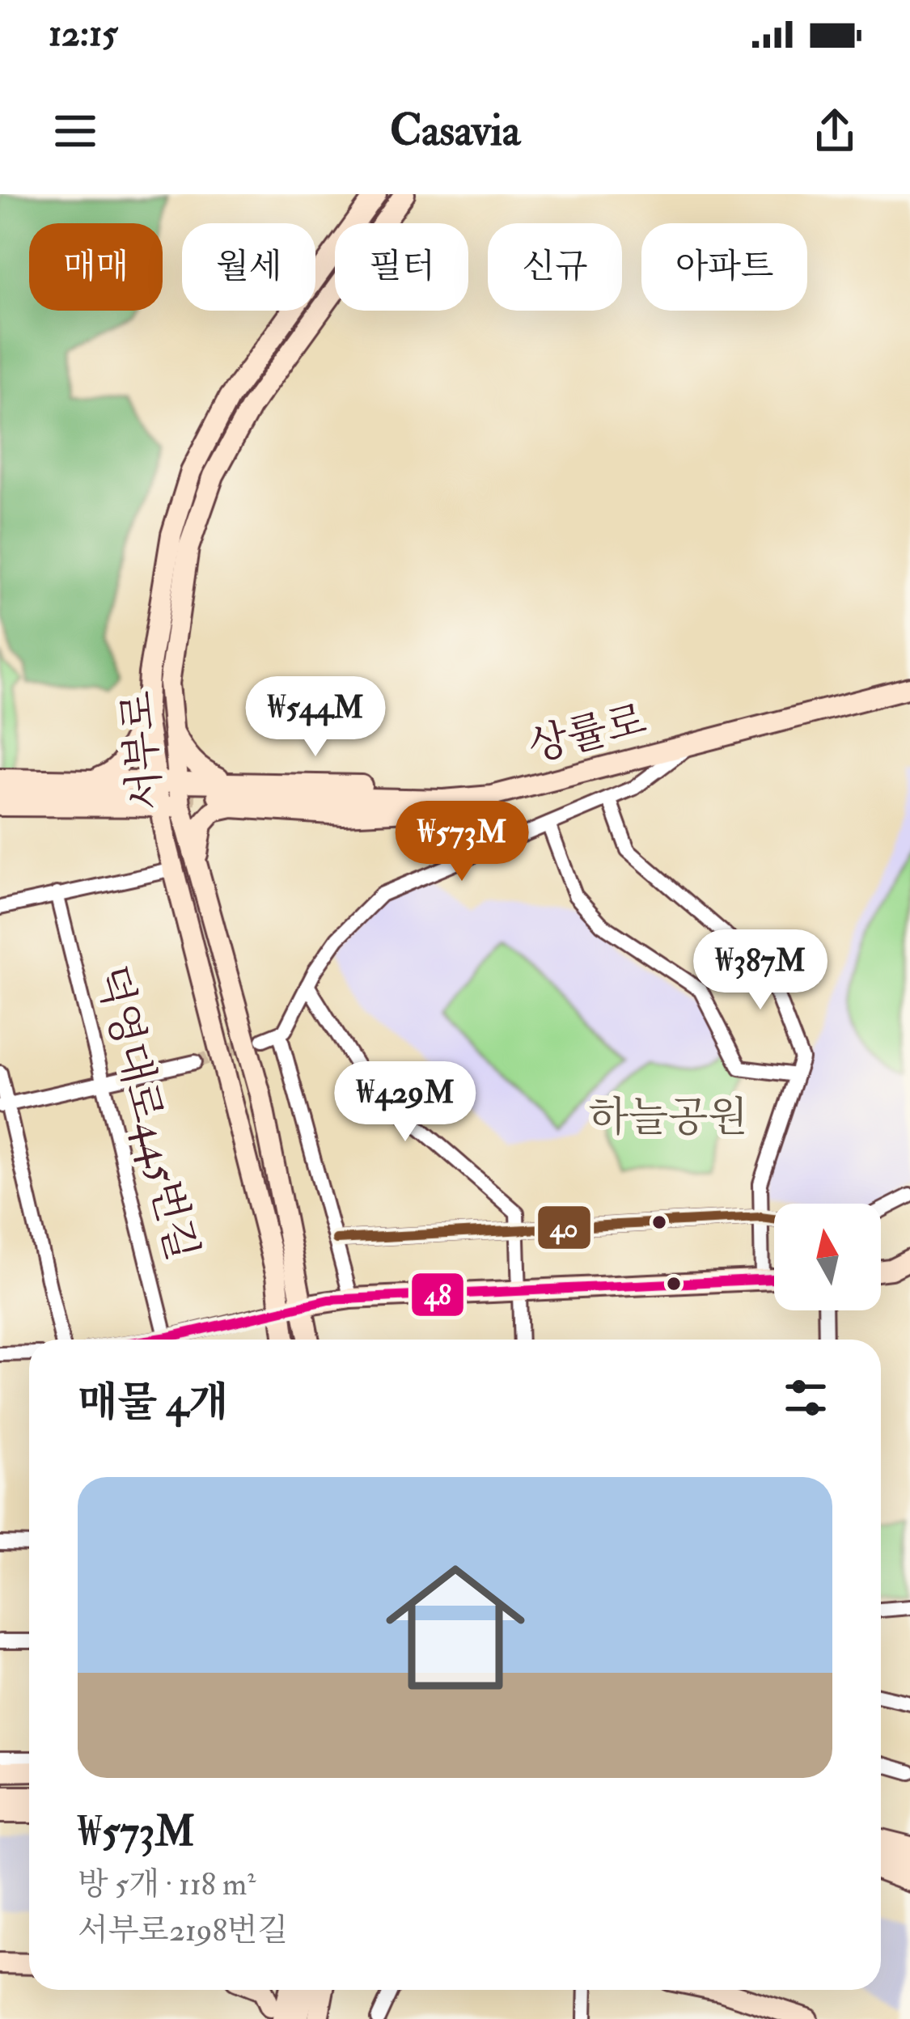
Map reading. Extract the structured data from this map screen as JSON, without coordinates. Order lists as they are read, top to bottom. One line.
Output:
{"streets":{"main road":["상률로","서부로"],"street":["덕영대로445번길"]},"crossings":[["상률로","서부로"]],"parks":["하늘공원"],"lines":["transit line 40","transit line 48"],"north":"top","page":{"status":"12:15","header":"Casavia","chip":["매매","월세","필터","신규","아파트"],"price":["₩544M","₩573M","₩387M","₩429M"],"heading":"매물 4개","list":[{"name":"₩573M","note":"방 5개 · 118 m² · 서부로2198번길"}]}}
